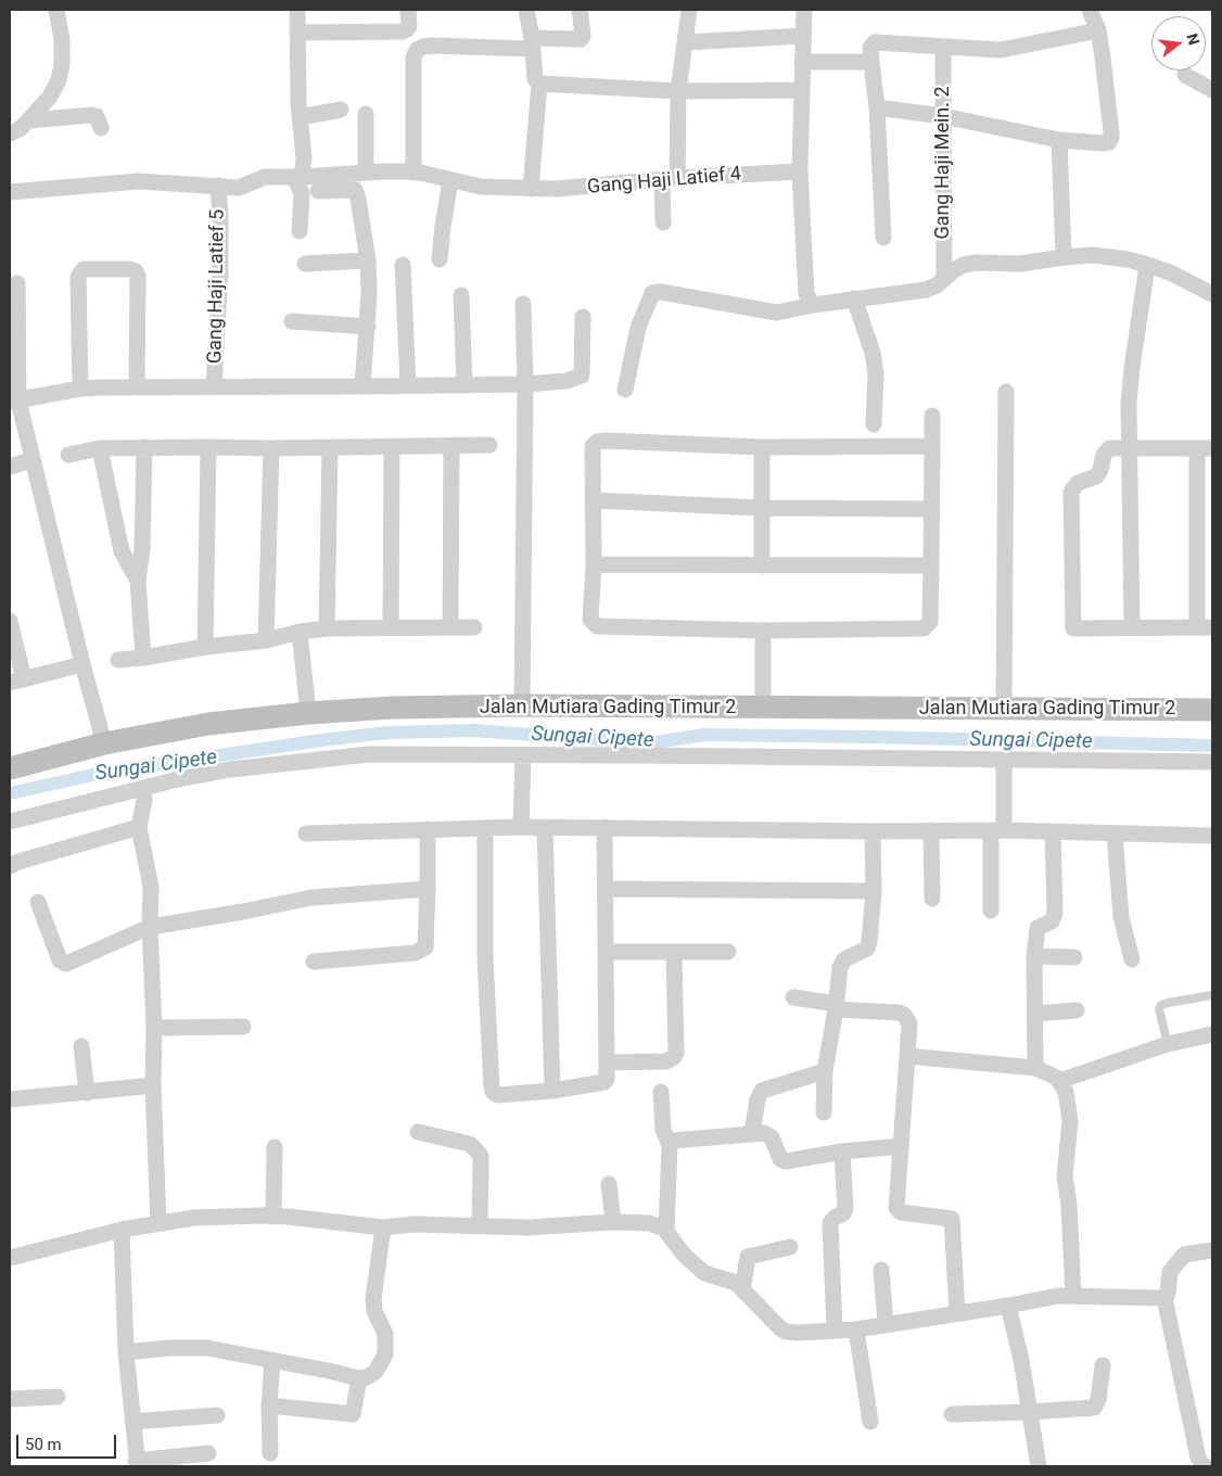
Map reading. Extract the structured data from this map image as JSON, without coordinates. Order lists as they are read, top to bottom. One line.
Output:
{"streets":{"street":["Gang Haji Mein. 2","Gang Haji Latief 4","Gang Haji Latief 5","Jalan Mutiara Gading Timur 2"]},"crossings":[["Gang Haji Latief 4","Gang Haji Latief 5"]],"water":["Sungai Cipete"],"scale_bar":"50 m","north":"right"}
